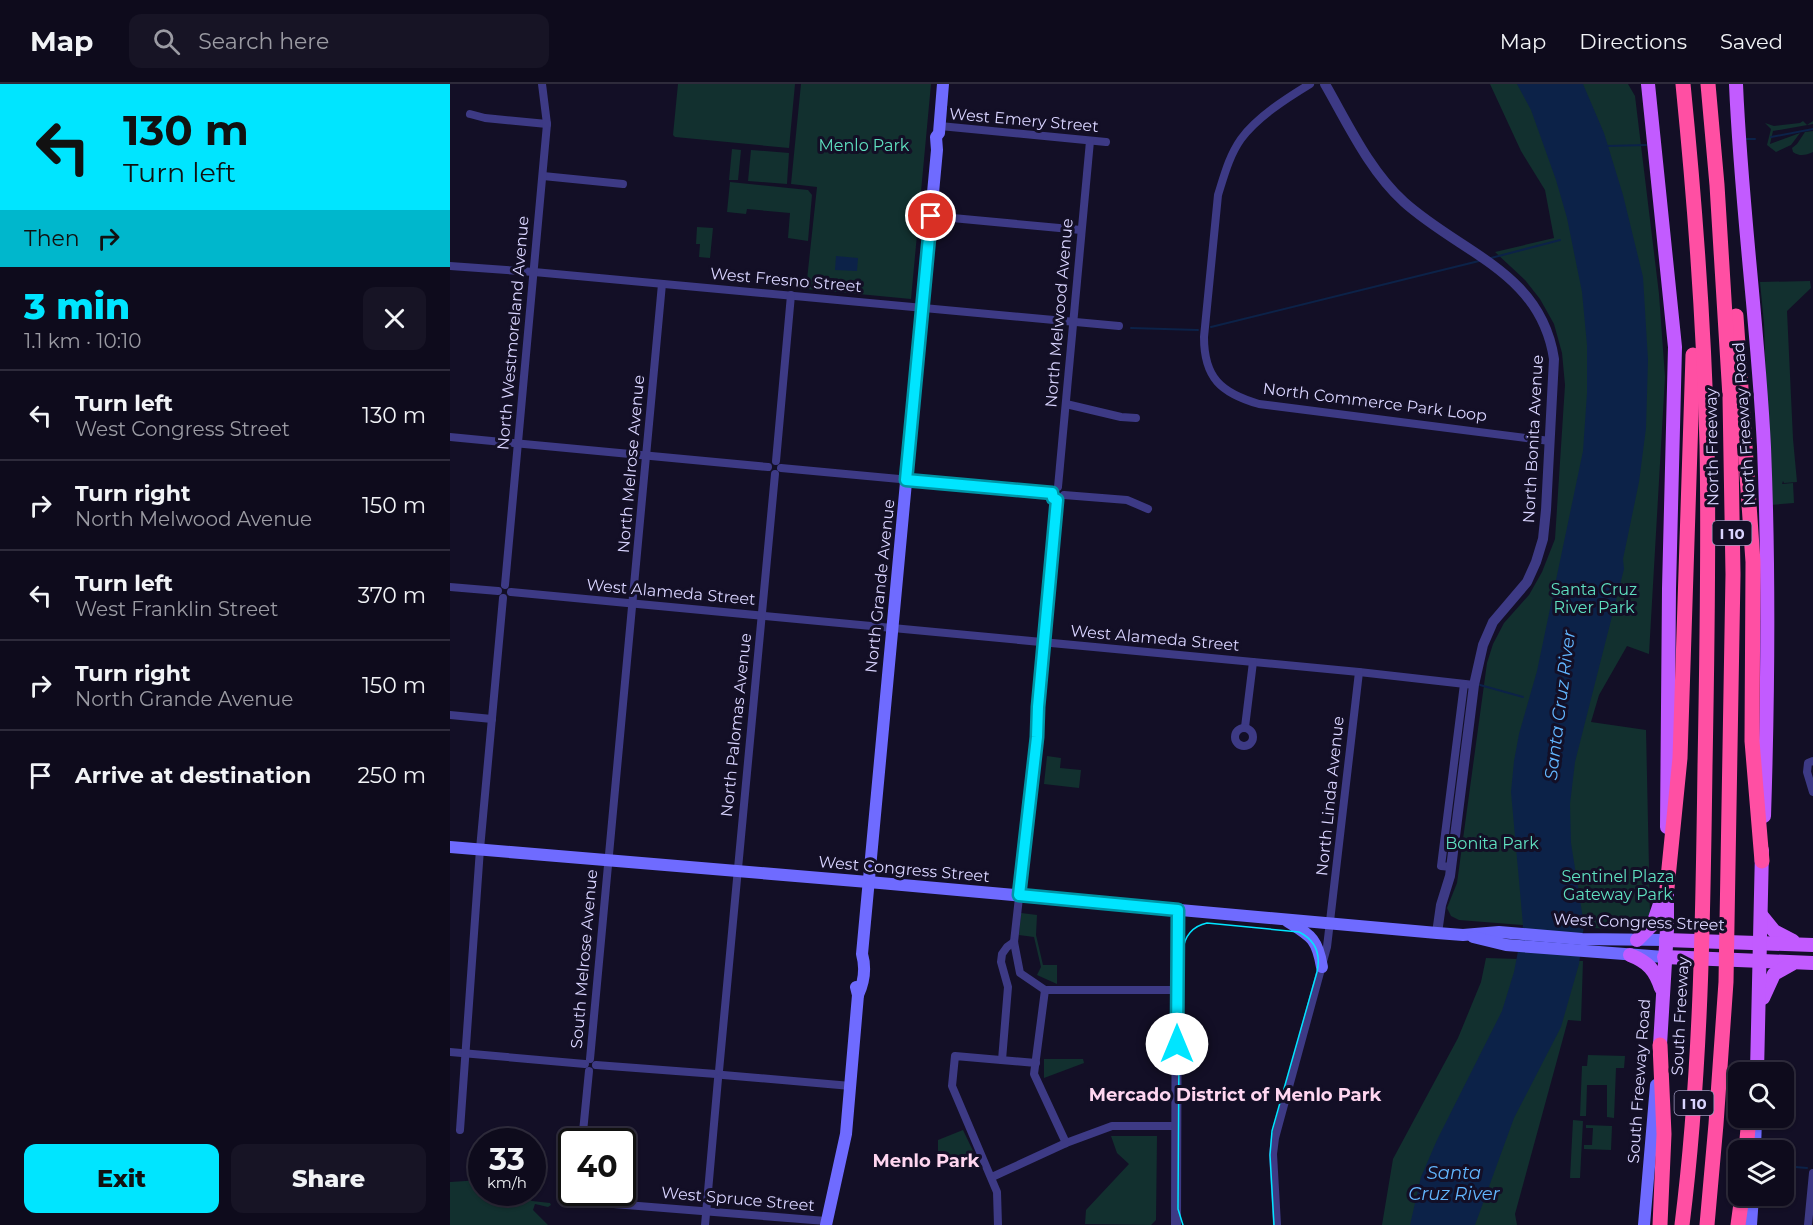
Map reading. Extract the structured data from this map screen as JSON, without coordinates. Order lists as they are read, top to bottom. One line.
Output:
{"streets":{"highway":["North Freeway","I 10","South Freeway"],"main road":["North Freeway Road","North Grande Avenue","West Congress Street","South Freeway Road"],"street":["West Emery Street","West Fresno Street","North Melwood Avenue","North Westmoreland Avenue","North Commerce Park Loop","North Bonita Avenue","North Melrose Avenue","West Alameda Street","North Palomas Avenue","North Linda Avenue","South Melrose Avenue","West Spruce Street"]},"crossings":[["West Emery Street","North Melwood Avenue"],["West Emery Street","North Grande Avenue"],["West Fresno Street","North Melwood Avenue"],["West Fresno Street","North Westmoreland Avenue"],["West Fresno Street","North Melrose Avenue"],["West Fresno Street","North Grande Avenue"],["West Fresno Street","North Palomas Avenue"],["North Melwood Avenue","West Alameda Street"],["North Melwood Avenue","West Congress Street"],["North Westmoreland Avenue","West Alameda Street"],["North Westmoreland Avenue","West Congress Street"],["North Commerce Park Loop","North Bonita Avenue"],["North Freeway Road","West Congress Street"],["North Bonita Avenue","West Alameda Street"],["North Bonita Avenue","West Congress Street"],["North Freeway","South Freeway"],["North Melrose Avenue","West Alameda Street"],["North Melrose Avenue","West Congress Street"],["North Melrose Avenue","South Melrose Avenue"],["North Grande Avenue","West Alameda Street"],["North Grande Avenue","West Congress Street"],["West Alameda Street","North Palomas Avenue"],["West Alameda Street","North Linda Avenue"],["North Palomas Avenue","West Congress Street"],["North Palomas Avenue","West Spruce Street"],["North Linda Avenue","West Congress Street"],["West Congress Street","South Melrose Avenue"],["West Congress Street","South Freeway Road"]],"districts":["Mercado District of Menlo Park","Menlo Park"],"water":["Santa Cruz River"],"parks":["Menlo Park","Santa Cruz River Park","Bonita Park","Sentinel Plaza Gateway Park"],"page":{"header":"Map","search":"Search here","nav":["Map","Directions","Saved"],"turn":["130 m","Turn left"],"then":"Then","heading":["3 min","1.1 km · 10:10"],"list":[{"name":"Turn left","note":"West Congress Street","value":"130 m"},{"name":"Turn right","note":"North Melwood Avenue","value":"150 m"},{"name":"Turn left","note":"West Franklin Street","value":"370 m"},{"name":"Turn right","note":"North Grande Avenue","value":"150 m"},{"name":"Arrive at destination","value":"250 m"}],"speed":"33 km/h","limit":"40","buttons":["Exit","Share"]}}
